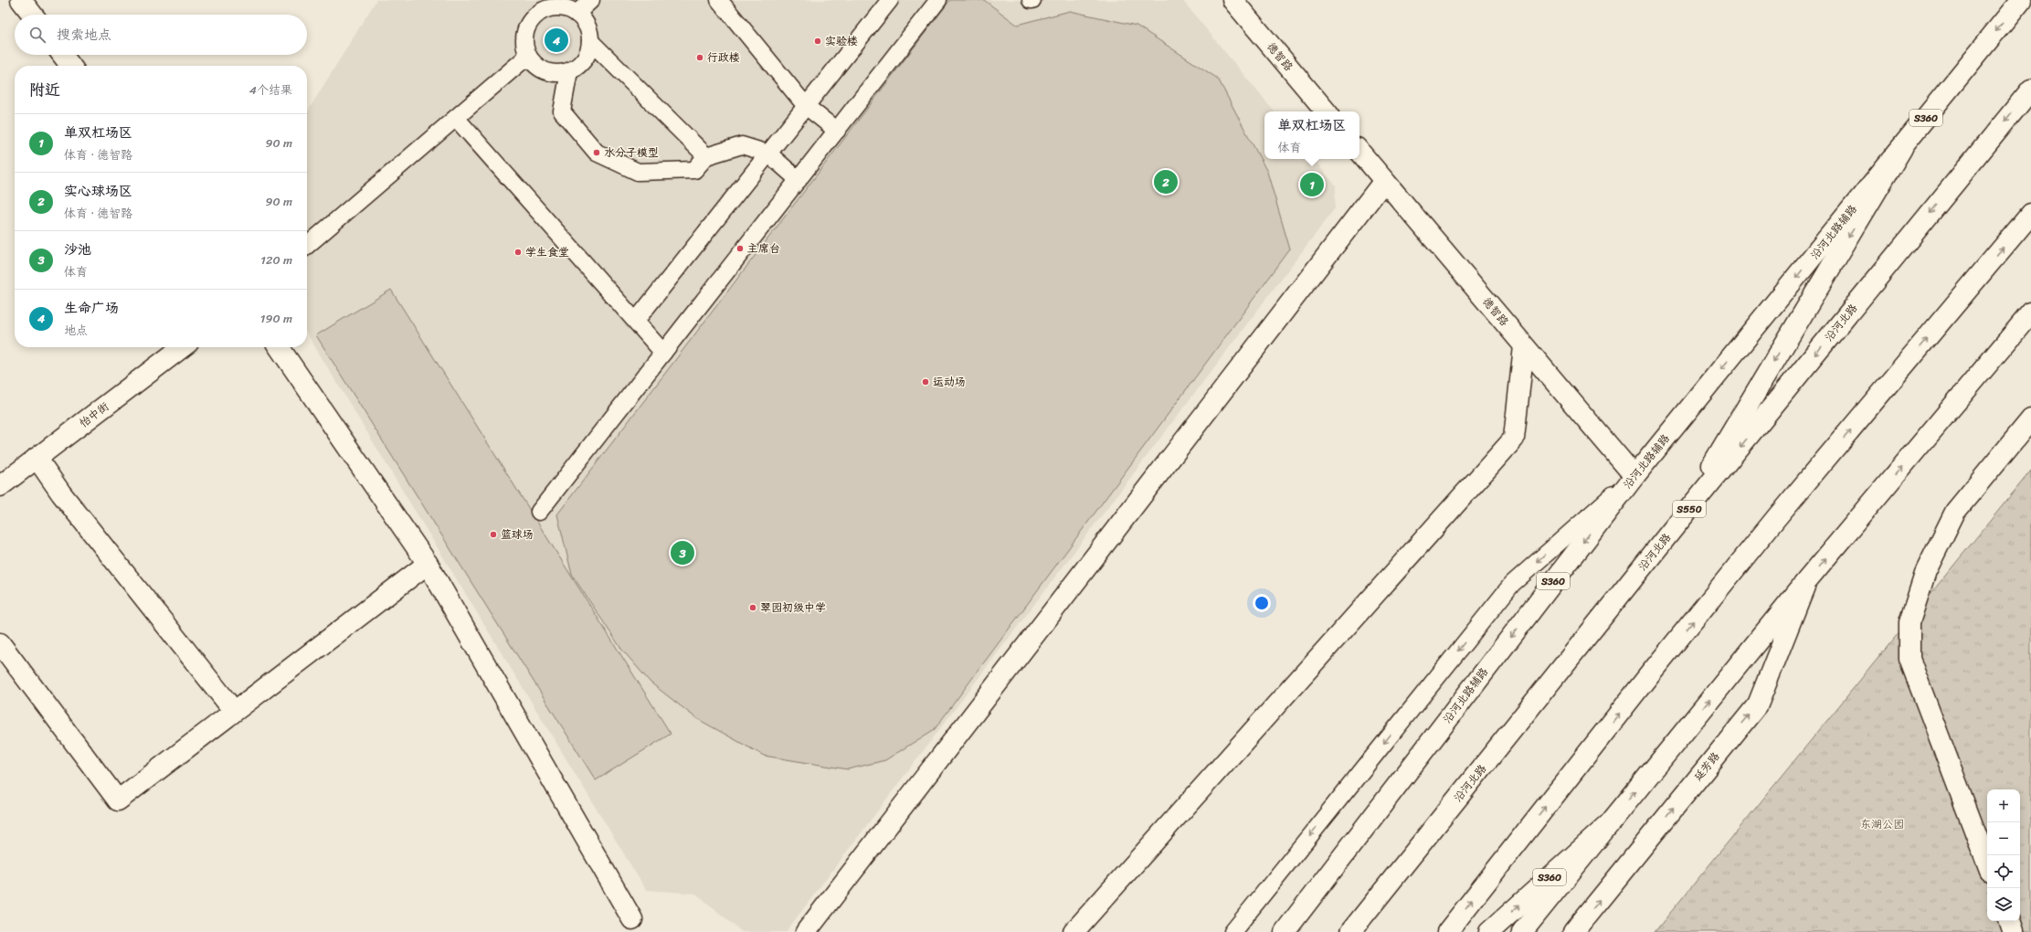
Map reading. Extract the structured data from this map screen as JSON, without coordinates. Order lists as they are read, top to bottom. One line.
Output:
{"streets":{"main road":["德智路","S360","沿河北路辅路","沿河北路","怡中街","S550","延芳路"]},"crossings":[["德智路","沿河北路辅路"],["S360","延芳路"]],"parks":["东湖公园"],"places":["实验楼","行政楼","水分子模型","主席台","学生食堂","运动场","篮球场","翠园初级中学"],"page":{"search":"搜索地点","pins":["4","2","1","3"],"heading":["附近","4个结果"],"popup":["单双杠场区","体育"],"list":[{"mark":"1","name":"单双杠场区","note":"体育 · 德智路","value":"90 m"},{"mark":"2","name":"实心球场区","note":"体育 · 德智路","value":"90 m"},{"mark":"3","name":"沙池","note":"体育","value":"120 m"},{"mark":"4","name":"生命广场","note":"地点","value":"190 m"}],"map_buttons":["+","−"]}}
